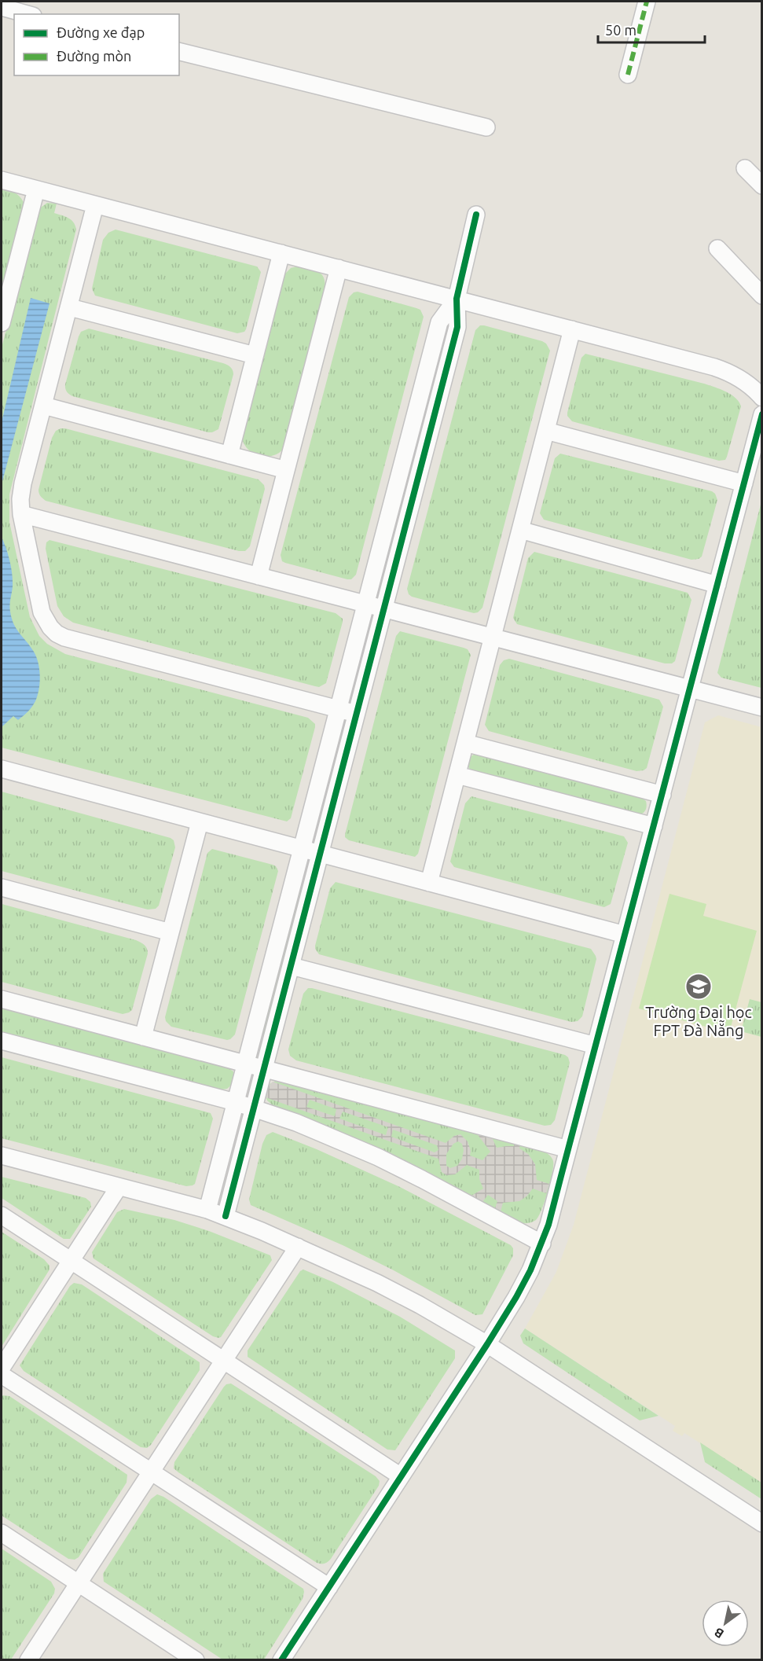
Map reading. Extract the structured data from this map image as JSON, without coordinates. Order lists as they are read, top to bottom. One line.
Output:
{"places":{"school or university":["Trường Đại học FPT Đà Nẵng"]},"legend":["Đường xe đạp","Đường mòn"],"scale_bar":"50 m","north":"bottom left"}
